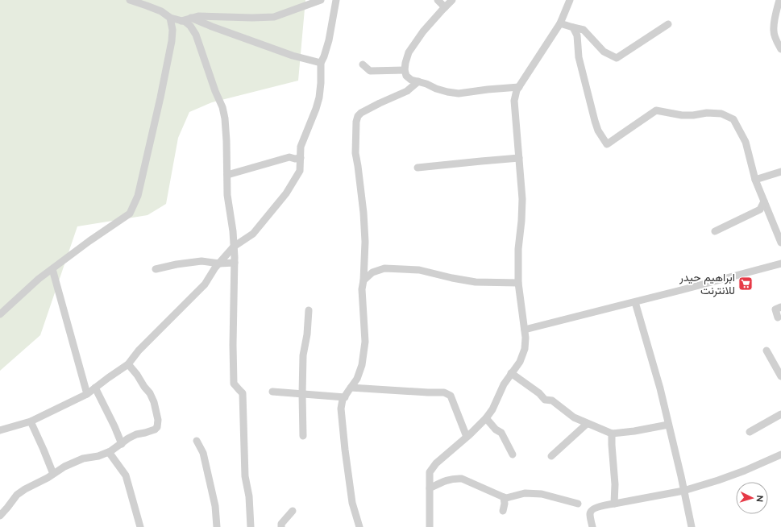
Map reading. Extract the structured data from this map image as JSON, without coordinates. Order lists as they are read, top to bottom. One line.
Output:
{"places":{"supermarket":["ابراهيم حيدر للانترنت"]},"north":"right"}
